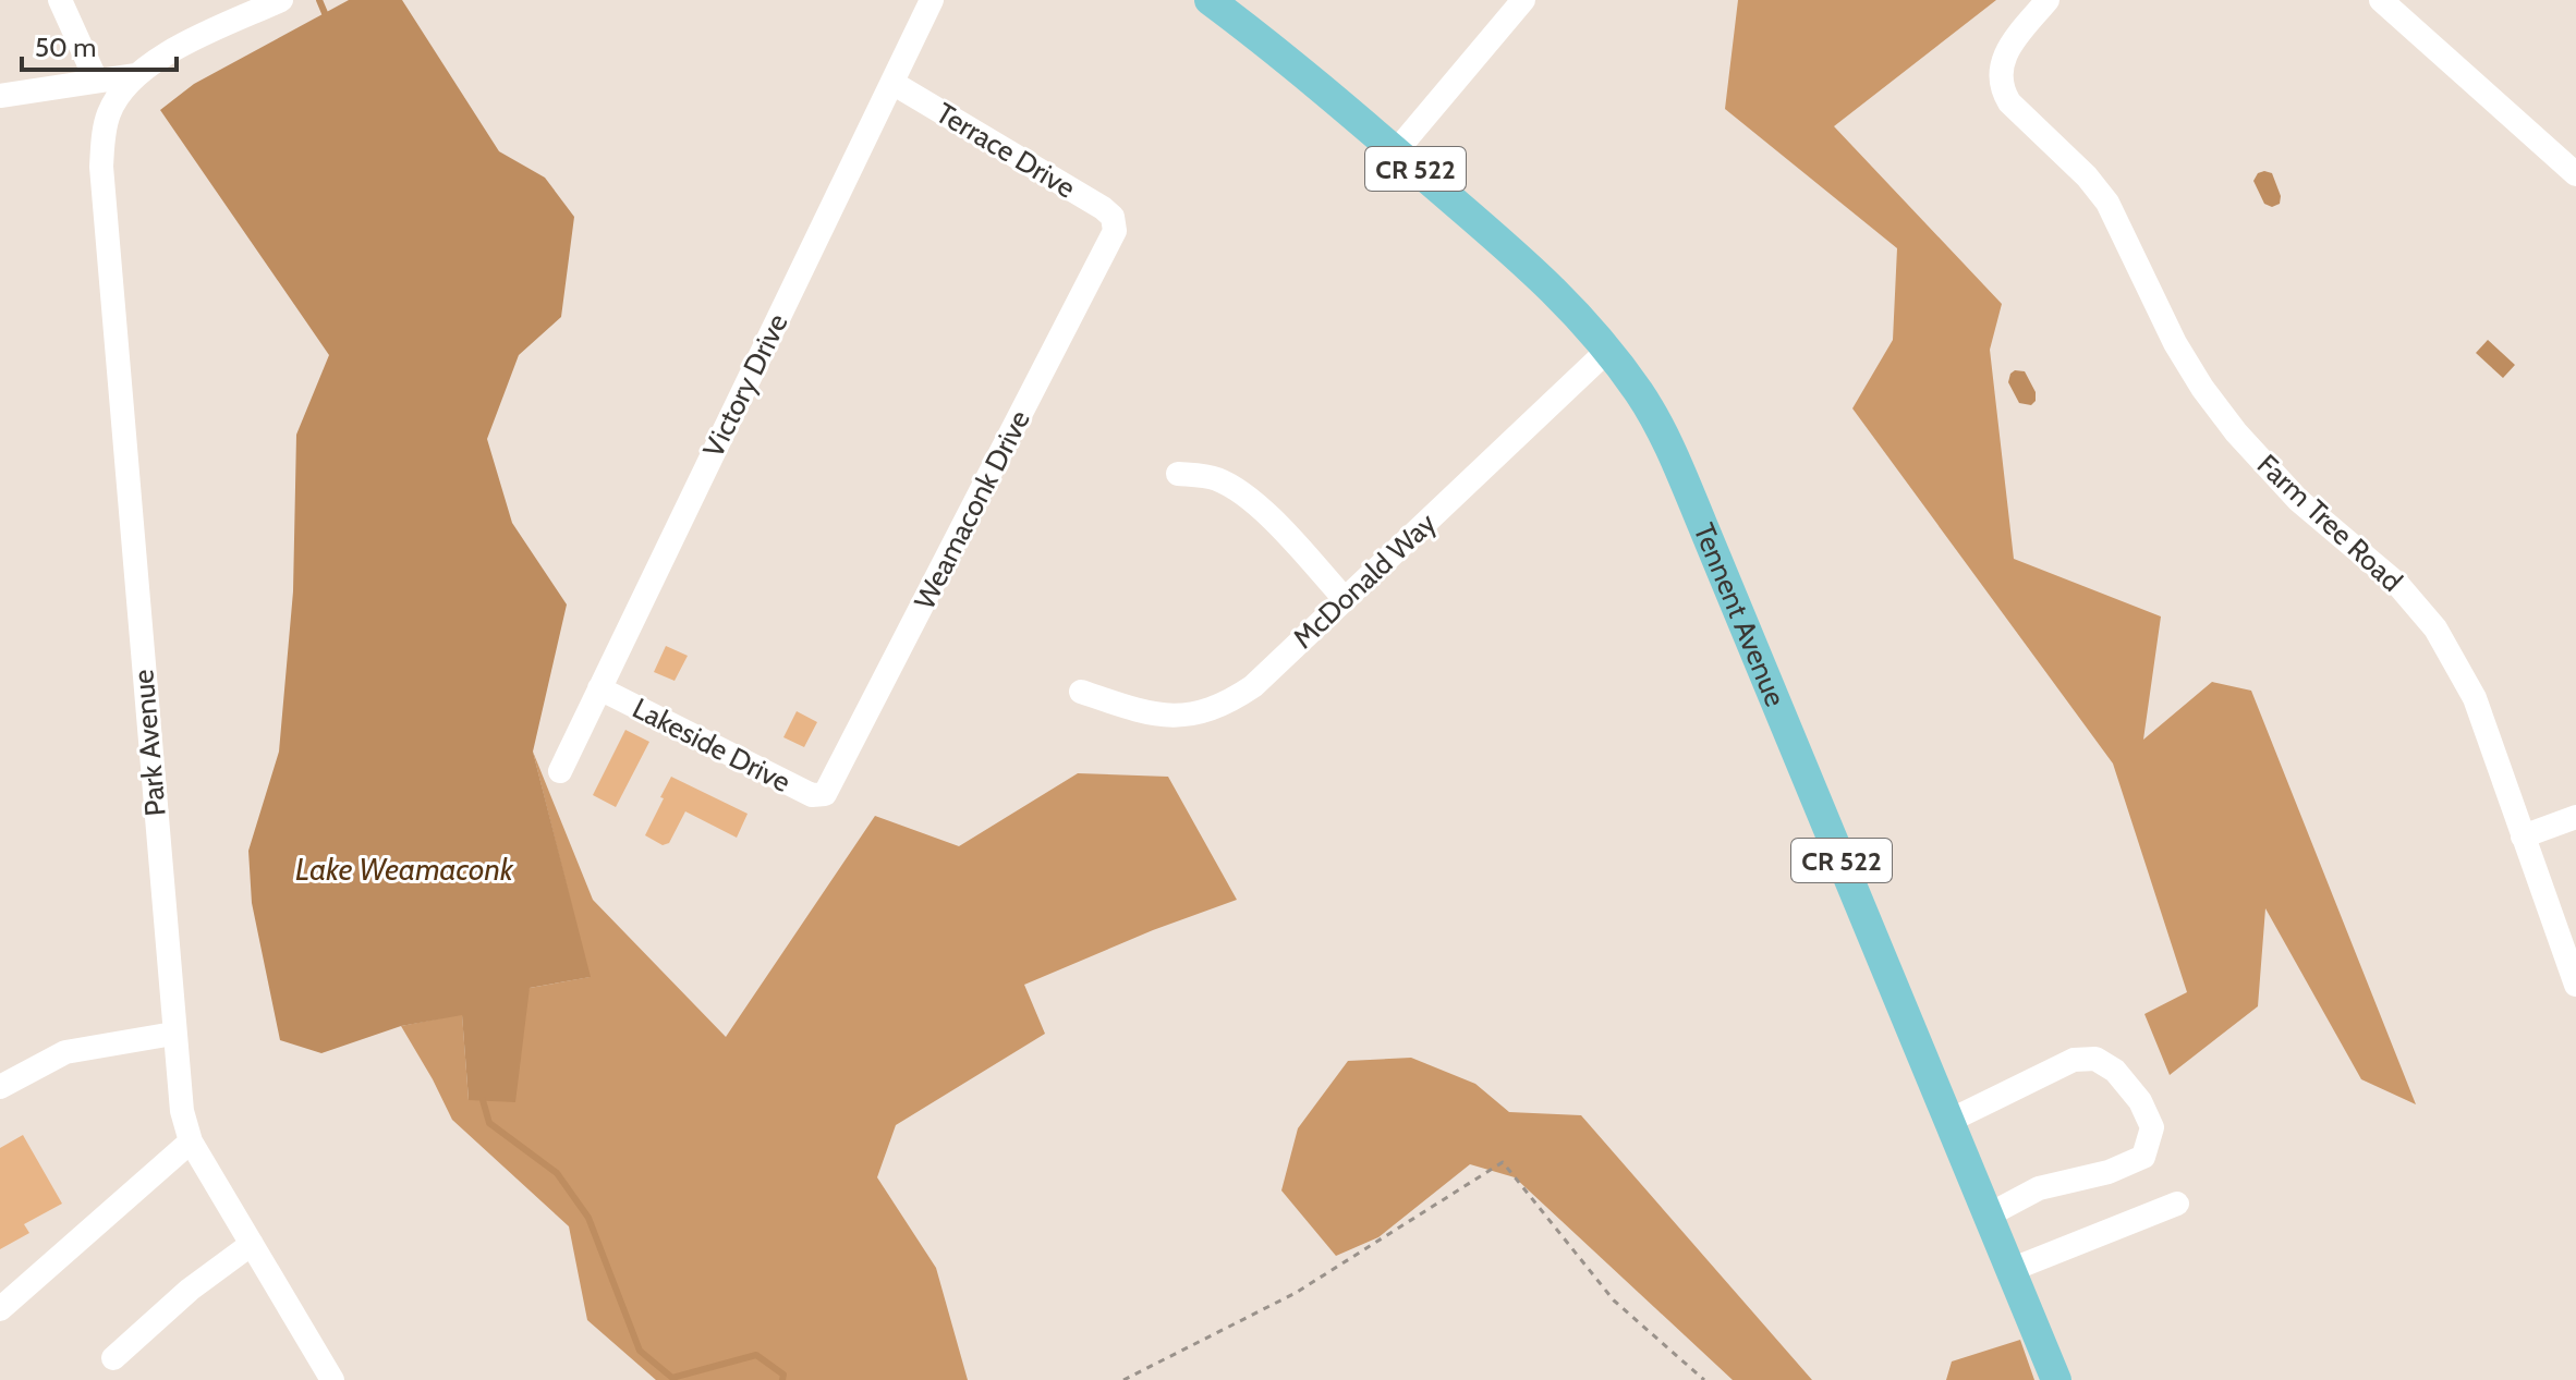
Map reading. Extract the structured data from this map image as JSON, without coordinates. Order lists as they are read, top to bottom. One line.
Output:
{"streets":{"main road":["CR 522","Tennent Avenue"],"street":["Terrace Drive","Victory Drive","Weamaconk Drive","Farm Tree Road","McDonald Way","Park Avenue","Lakeside Drive"]},"crossings":[["Terrace Drive","Victory Drive"],["Terrace Drive","Weamaconk Drive"],["Victory Drive","Lakeside Drive"],["Weamaconk Drive","Lakeside Drive"],["McDonald Way","Tennent Avenue"]],"water":["Lake Weamaconk"],"scale_bar":"50 m"}
